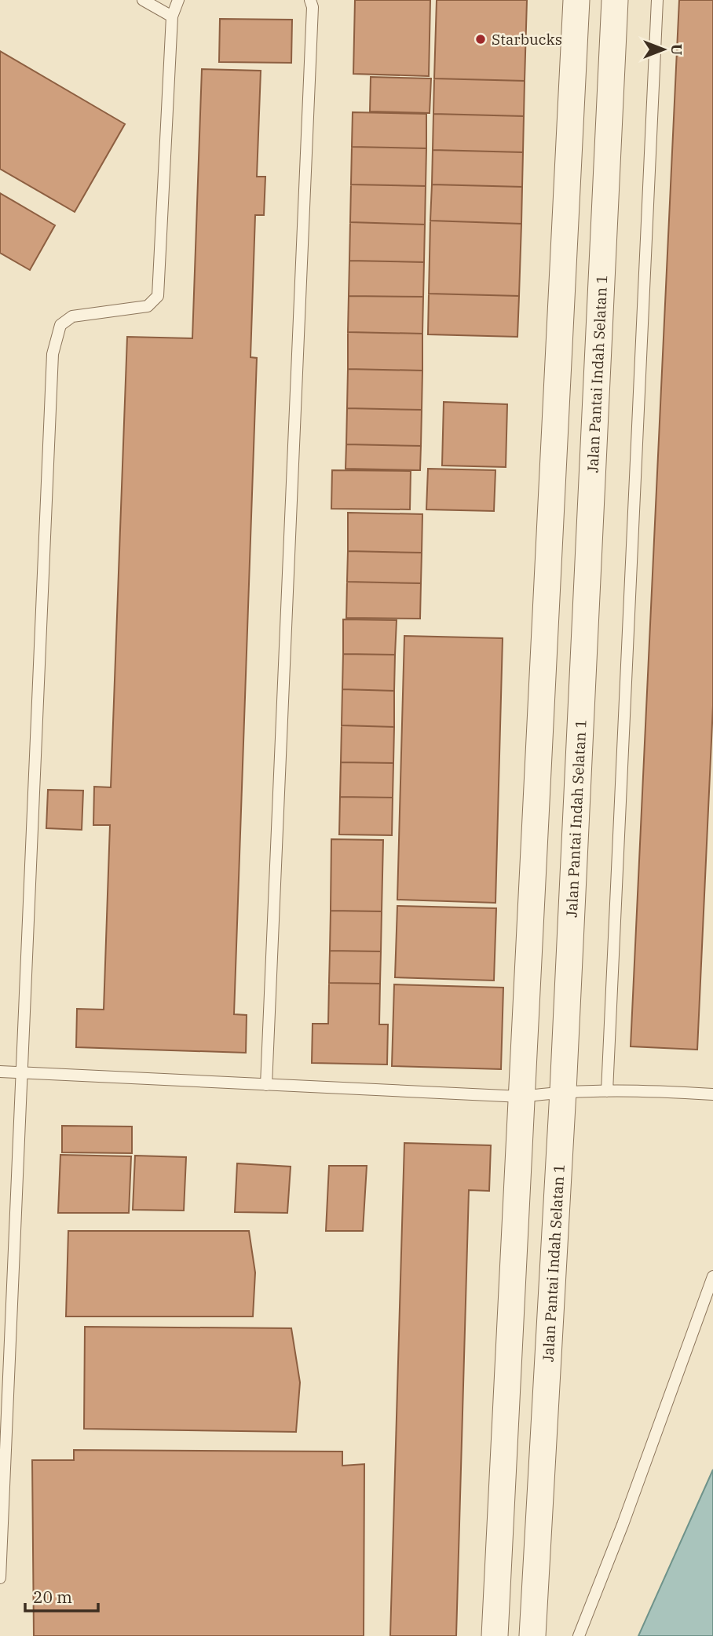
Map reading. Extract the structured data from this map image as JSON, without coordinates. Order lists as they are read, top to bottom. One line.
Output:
{"streets":{"street":["Jalan Pantai Indah Selatan 1"]},"places":["Starbucks"],"scale_bar":"20 m","north":"right"}
